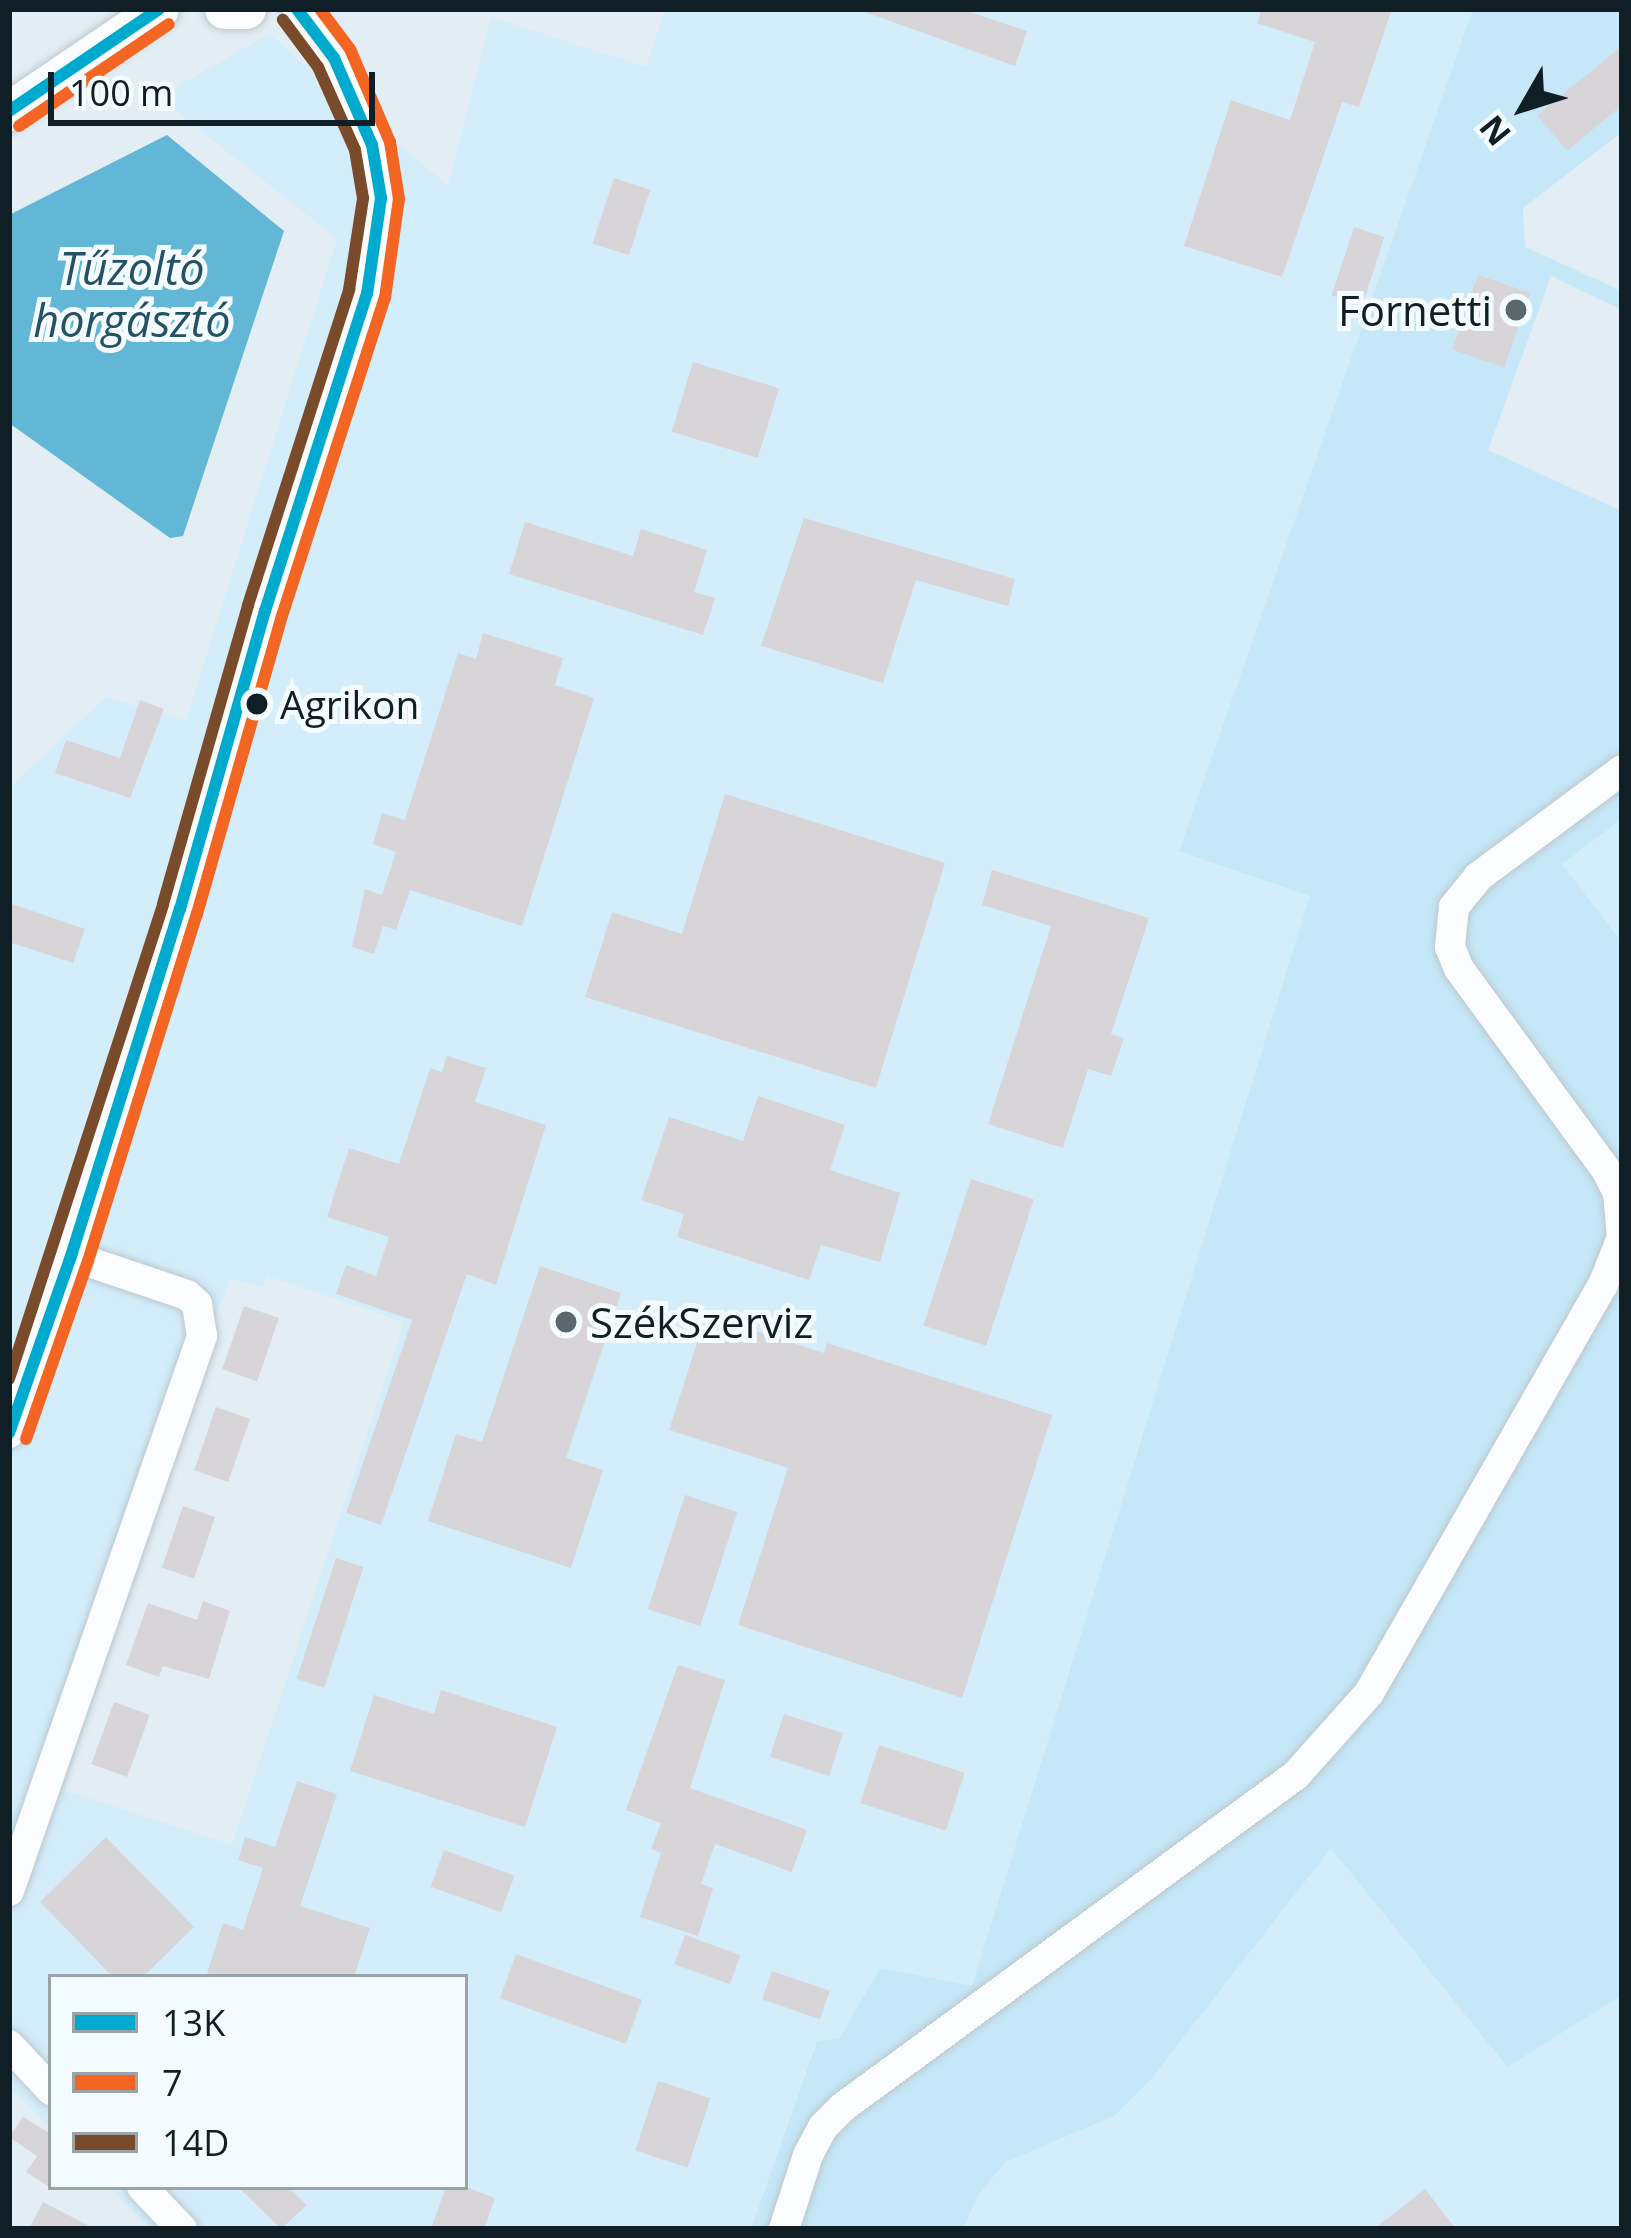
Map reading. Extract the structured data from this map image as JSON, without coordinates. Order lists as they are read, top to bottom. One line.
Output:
{"water":["Tűzoltó horgásztó"],"places":["Fornetti","Agrikon","SzékSzerviz"],"lines":["transit line 13K","transit line 7","transit line 14D"],"legend":["13K","7","14D"],"scale_bar":"100 m","north":"bottom left"}
